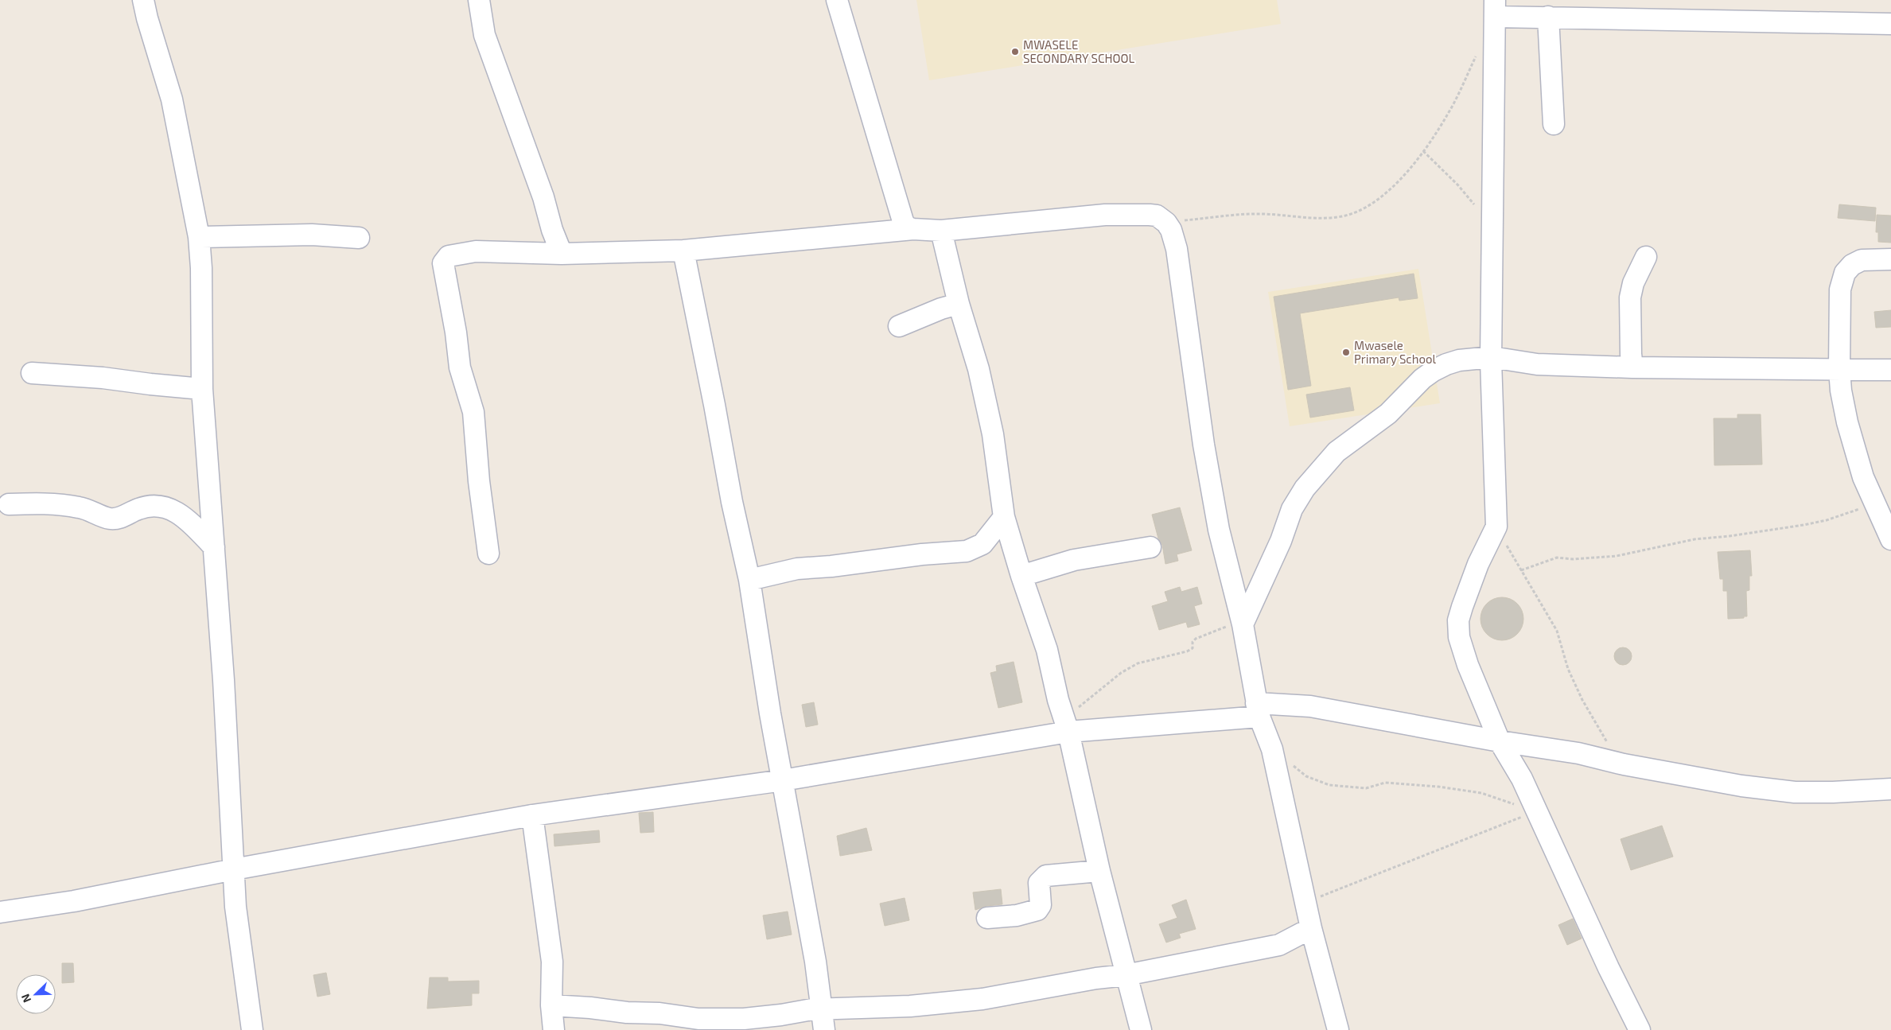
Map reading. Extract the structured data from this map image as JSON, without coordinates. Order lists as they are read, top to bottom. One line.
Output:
{"places":["MWASELE SECONDARY SCHOOL","Mwasele Primary School"],"north":"bottom left"}
